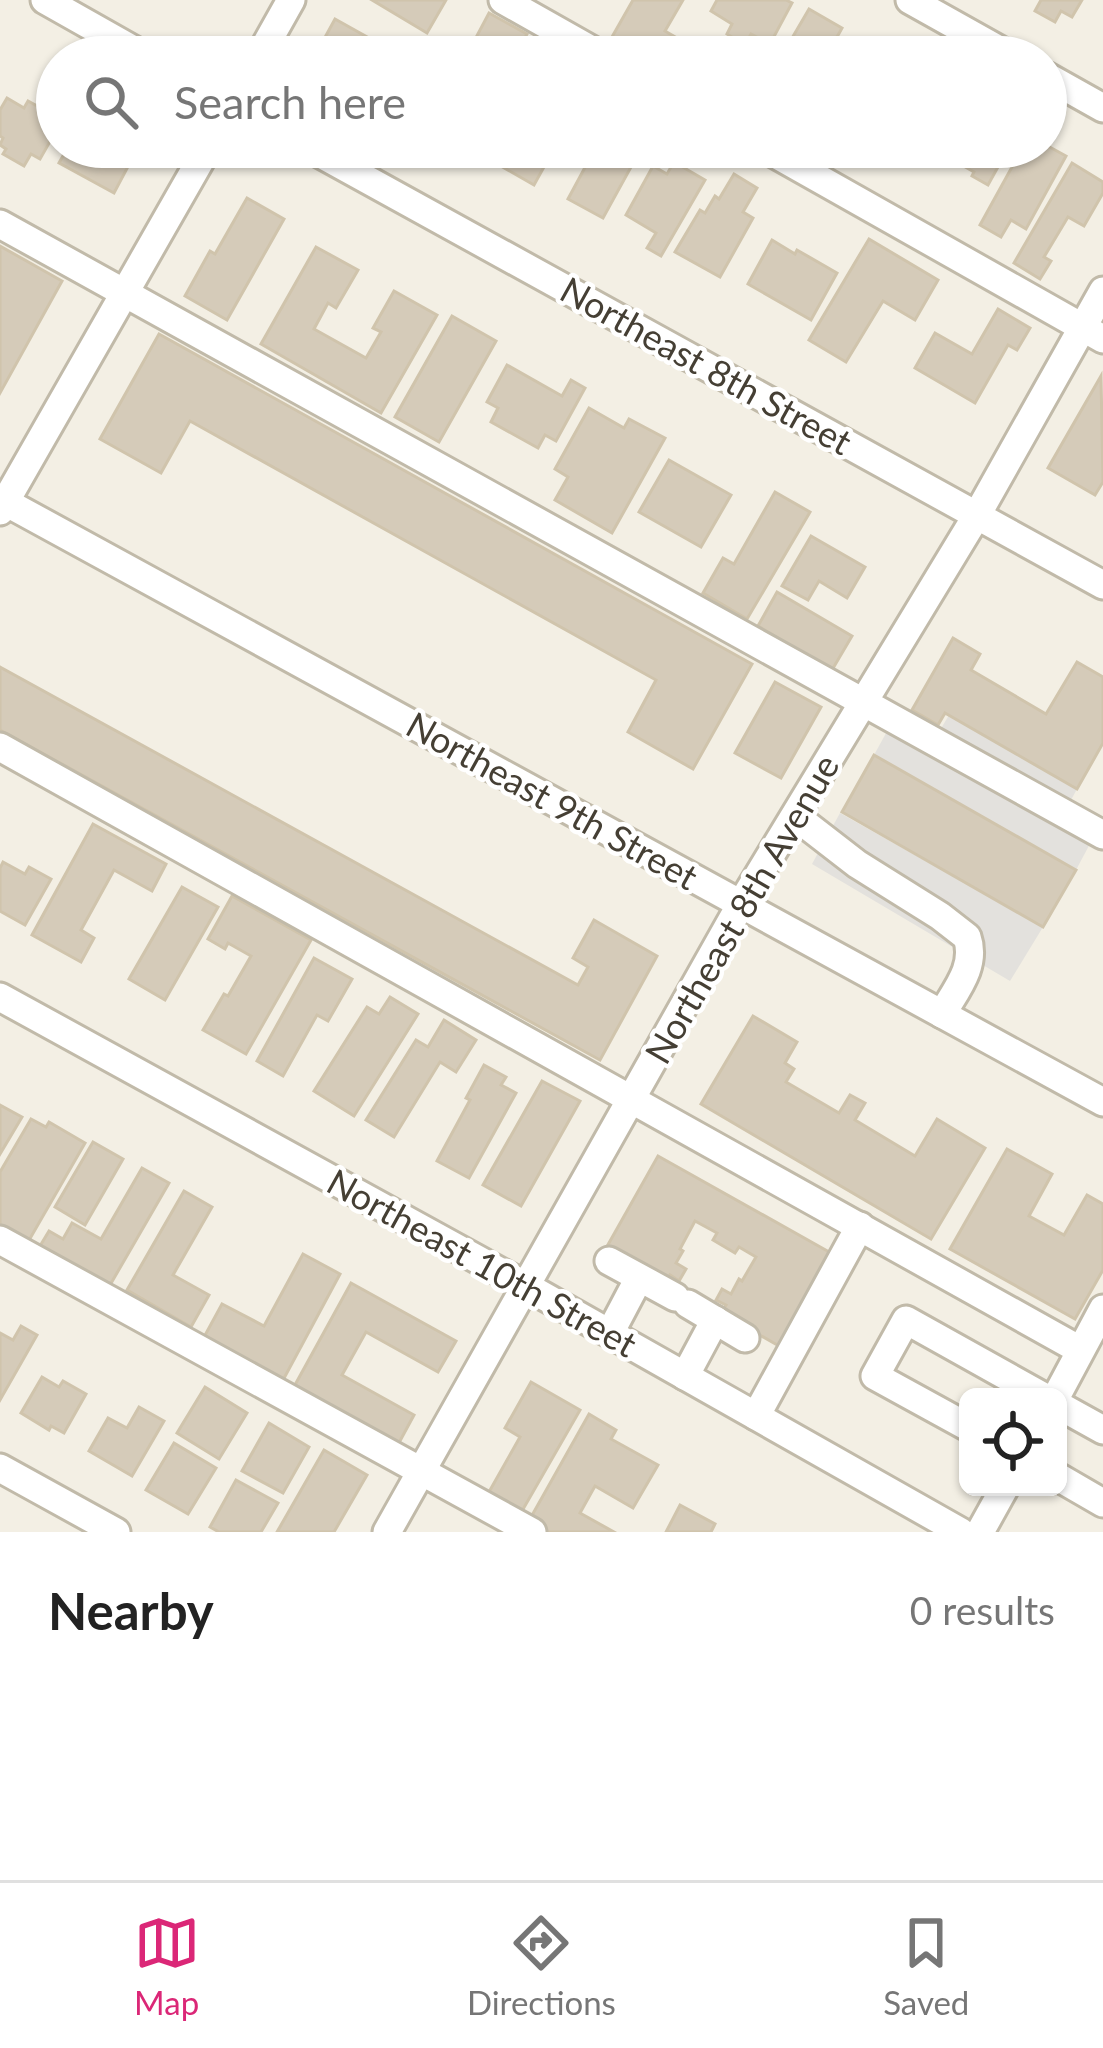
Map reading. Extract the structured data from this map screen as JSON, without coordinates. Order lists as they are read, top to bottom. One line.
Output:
{"streets":{"street":["Northeast 8th Street","Northeast 9th Street","Northeast 8th Avenue","Northeast 10th Street"]},"crossings":[["Northeast 8th Street","Northeast 8th Avenue"],["Northeast 9th Street","Northeast 8th Avenue"],["Northeast 8th Avenue","Northeast 10th Street"]],"page":{"search":"Search here","heading":["Nearby","0 results"],"nav":["Map","Directions","Saved"]}}
